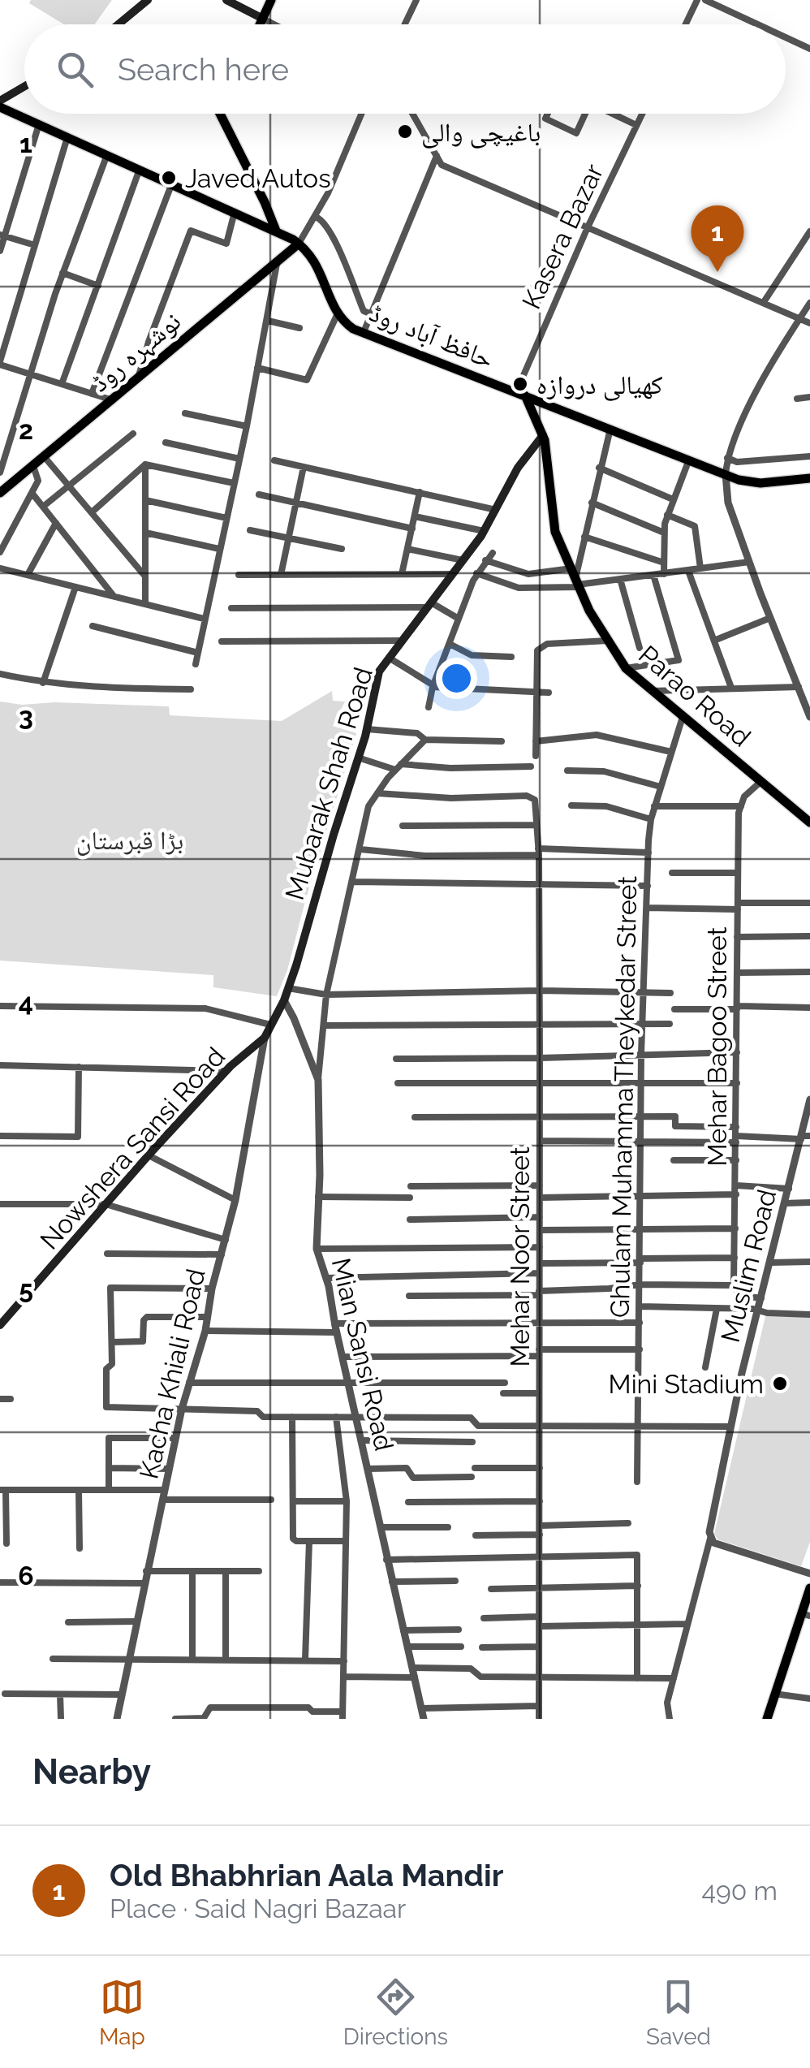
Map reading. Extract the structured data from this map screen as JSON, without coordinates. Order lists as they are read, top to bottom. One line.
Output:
{"streets":{"main road":["حافظ آباد روڈ","نوشہرہ روڈ","Parao Road","Mubarak Shah Road","Nowshera Sansi Road"],"street":["Kasera Bazar","Mehar Bagoo Street","Ghulam Muhamma Theykedar Street","Mehar Noor Street","Muslim Road","Mian Sansi Road","Kacha Khiali Road"]},"crossings":[["Kasera Bazar","حافظ آباد روڈ"],["Kasera Bazar","Parao Road"],["حافظ آباد روڈ","نوشہرہ روڈ"],["حافظ آباد روڈ","Parao Road"],["Parao Road","Mubarak Shah Road"],["Parao Road","Ghulam Muhamma Theykedar Street"],["Mubarak Shah Road","Nowshera Sansi Road"],["Mubarak Shah Road","Mian Sansi Road"],["Mubarak Shah Road","Kacha Khiali Road"],["Nowshera Sansi Road","Kacha Khiali Road"]],"parks":["بڑا قبرستان"],"places":["باغیچی والی","Javed Autos","کھیالی دروازہ","Mini Stadium"],"page":{"search":"Search here","pins":"1","heading":"Nearby","list":[{"mark":"1","name":"Old Bhabhrian Aala Mandir","note":"Place · Said Nagri Bazaar","value":"490 m"}],"nav":["Map","Directions","Saved"]},"grid":{"rows":["1","2","3","4","5","6"]}}
